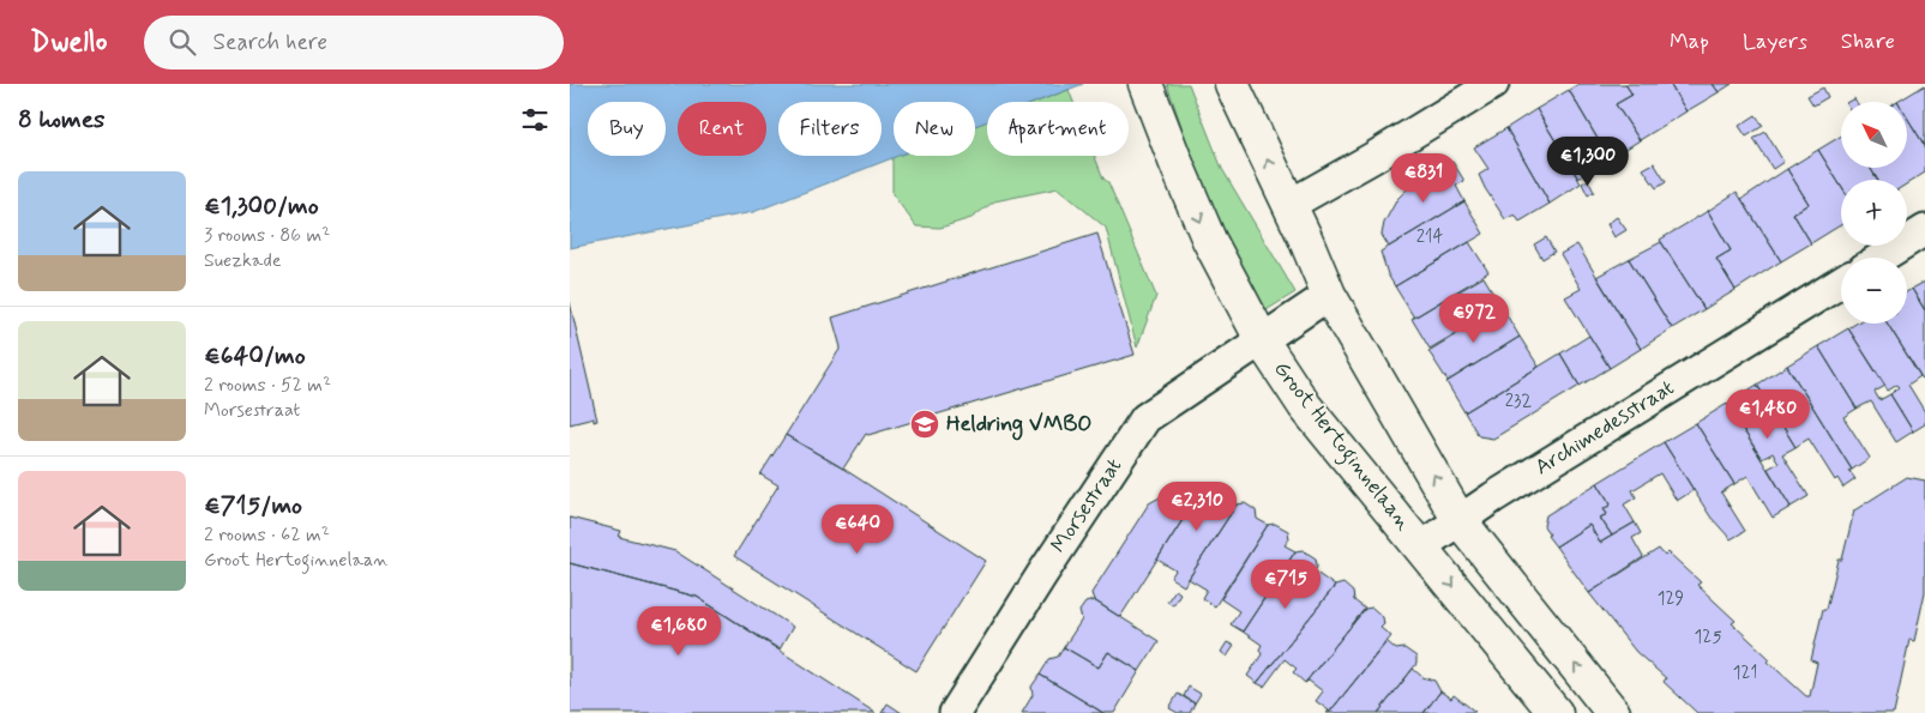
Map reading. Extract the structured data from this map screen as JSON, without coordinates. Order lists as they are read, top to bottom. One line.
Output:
{"streets":{"street":["Archimedesstraat","Groot Hertoginnelaan","Morsestraat"]},"crossings":[["Archimedesstraat","Groot Hertoginnelaan"],["Groot Hertoginnelaan","Morsestraat"]],"places":{"school or university":["Heldring VMBO"]},"house_numbers":["214","232","129","125","121"],"north":"top left","page":{"header":"Dwello","search":"Search here","nav":["Map","Layers","Share"],"heading":"8 homes","map_buttons":["+","−"],"chip":["Buy","Rent","Filters","New","Apartment"],"price":["€1,300","€831","€972","€1,480","€2,310","€640","€715","€1,680"],"list":[{"name":"€1,300/mo","note":"3 rooms · 86 m² · Suezkade"},{"name":"€640/mo","note":"2 rooms · 52 m² · Morsestraat"},{"name":"€715/mo","note":"2 rooms · 62 m² · Groot Hertoginnelaan"}]}}
